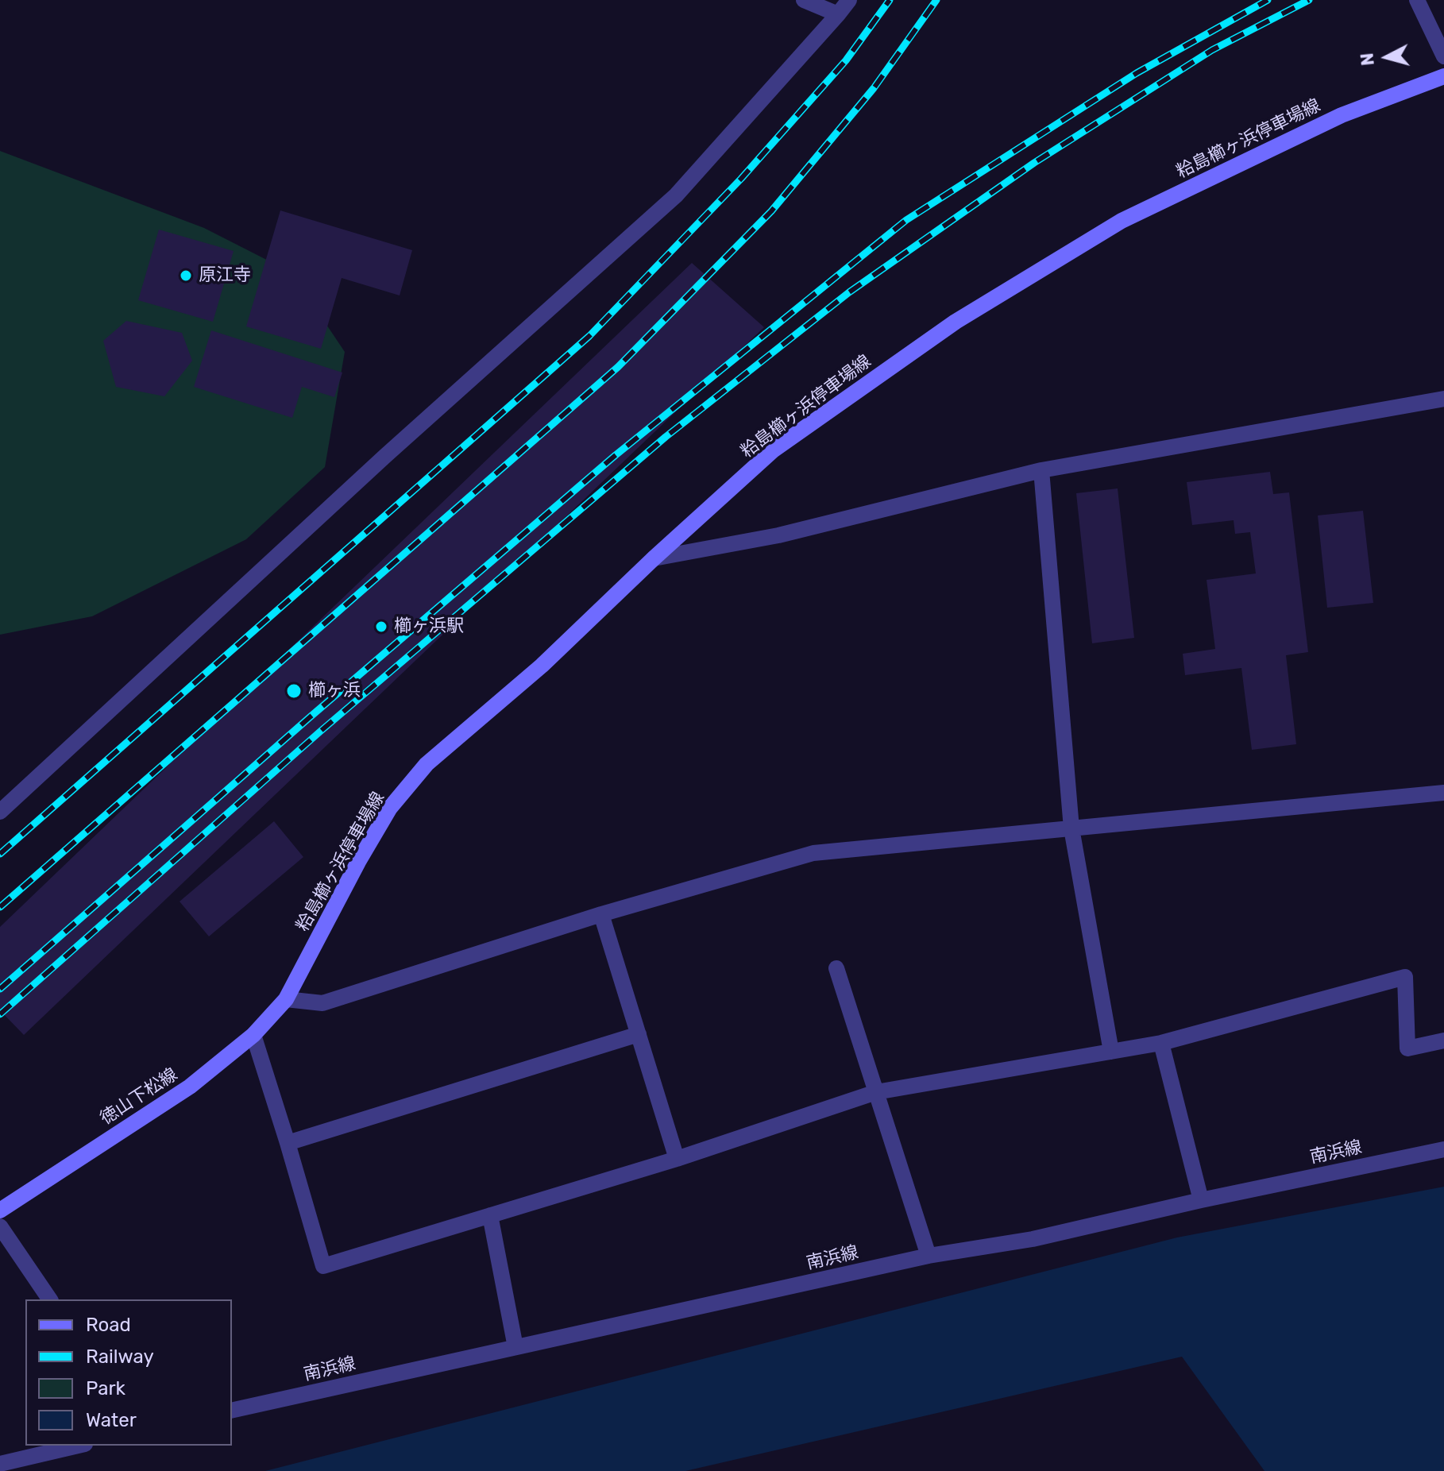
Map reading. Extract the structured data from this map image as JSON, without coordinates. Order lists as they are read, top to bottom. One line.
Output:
{"streets":{"main road":["粭島櫛ヶ浜停車場線","徳山下松線"],"street":["南浜線"]},"crossings":[["粭島櫛ヶ浜停車場線","徳山下松線"]],"places":["原江寺","櫛ヶ浜駅","櫛ヶ浜"],"legend":["Road","Railway","Park","Water"],"north":"left"}
